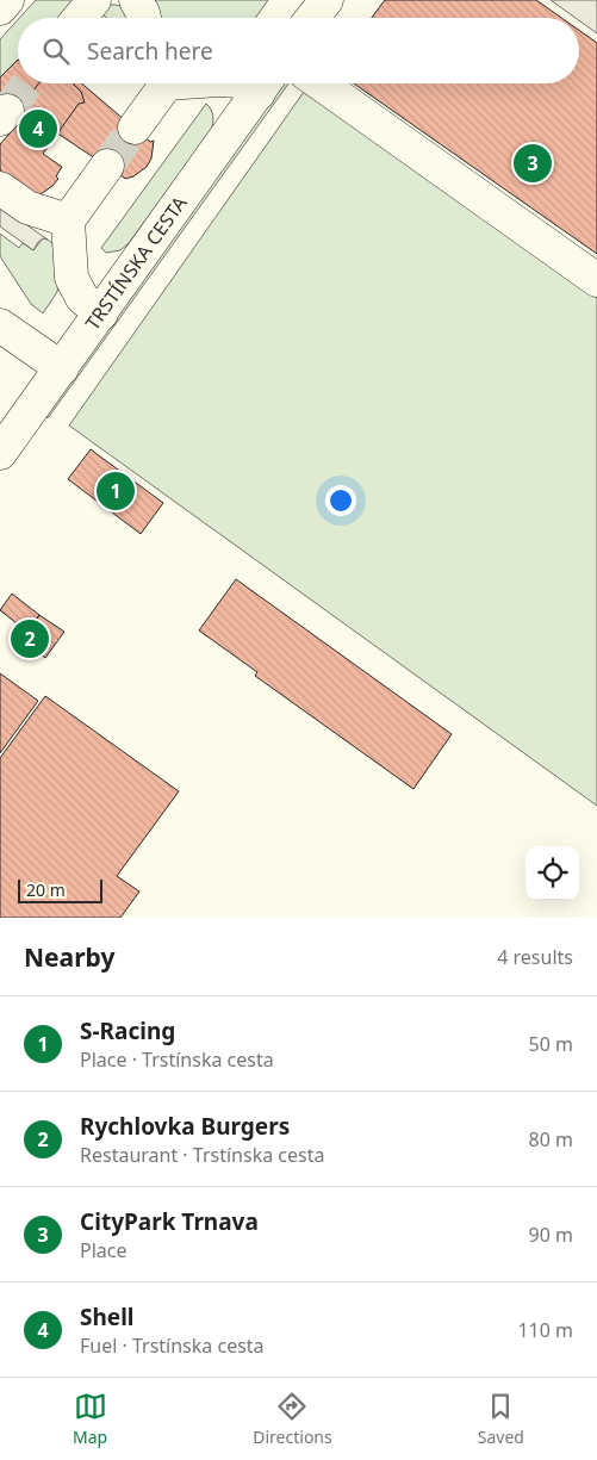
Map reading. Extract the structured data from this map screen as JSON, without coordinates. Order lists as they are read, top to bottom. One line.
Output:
{"streets":{"main road":["TRSTÍNSKA CESTA"]},"scale_bar":"20 m","page":{"search":"Search here","pins":["4","3","1","2"],"scale":"20 m","heading":["Nearby","4 results"],"list":[{"mark":"1","name":"S-Racing","note":"Place · Trstínska cesta","value":"50 m"},{"mark":"2","name":"Rychlovka Burgers","note":"Restaurant · Trstínska cesta","value":"80 m"},{"mark":"3","name":"CityPark Trnava","note":"Place","value":"90 m"},{"mark":"4","name":"Shell","note":"Fuel · Trstínska cesta","value":"110 m"}],"nav":["Map","Directions","Saved"]}}
